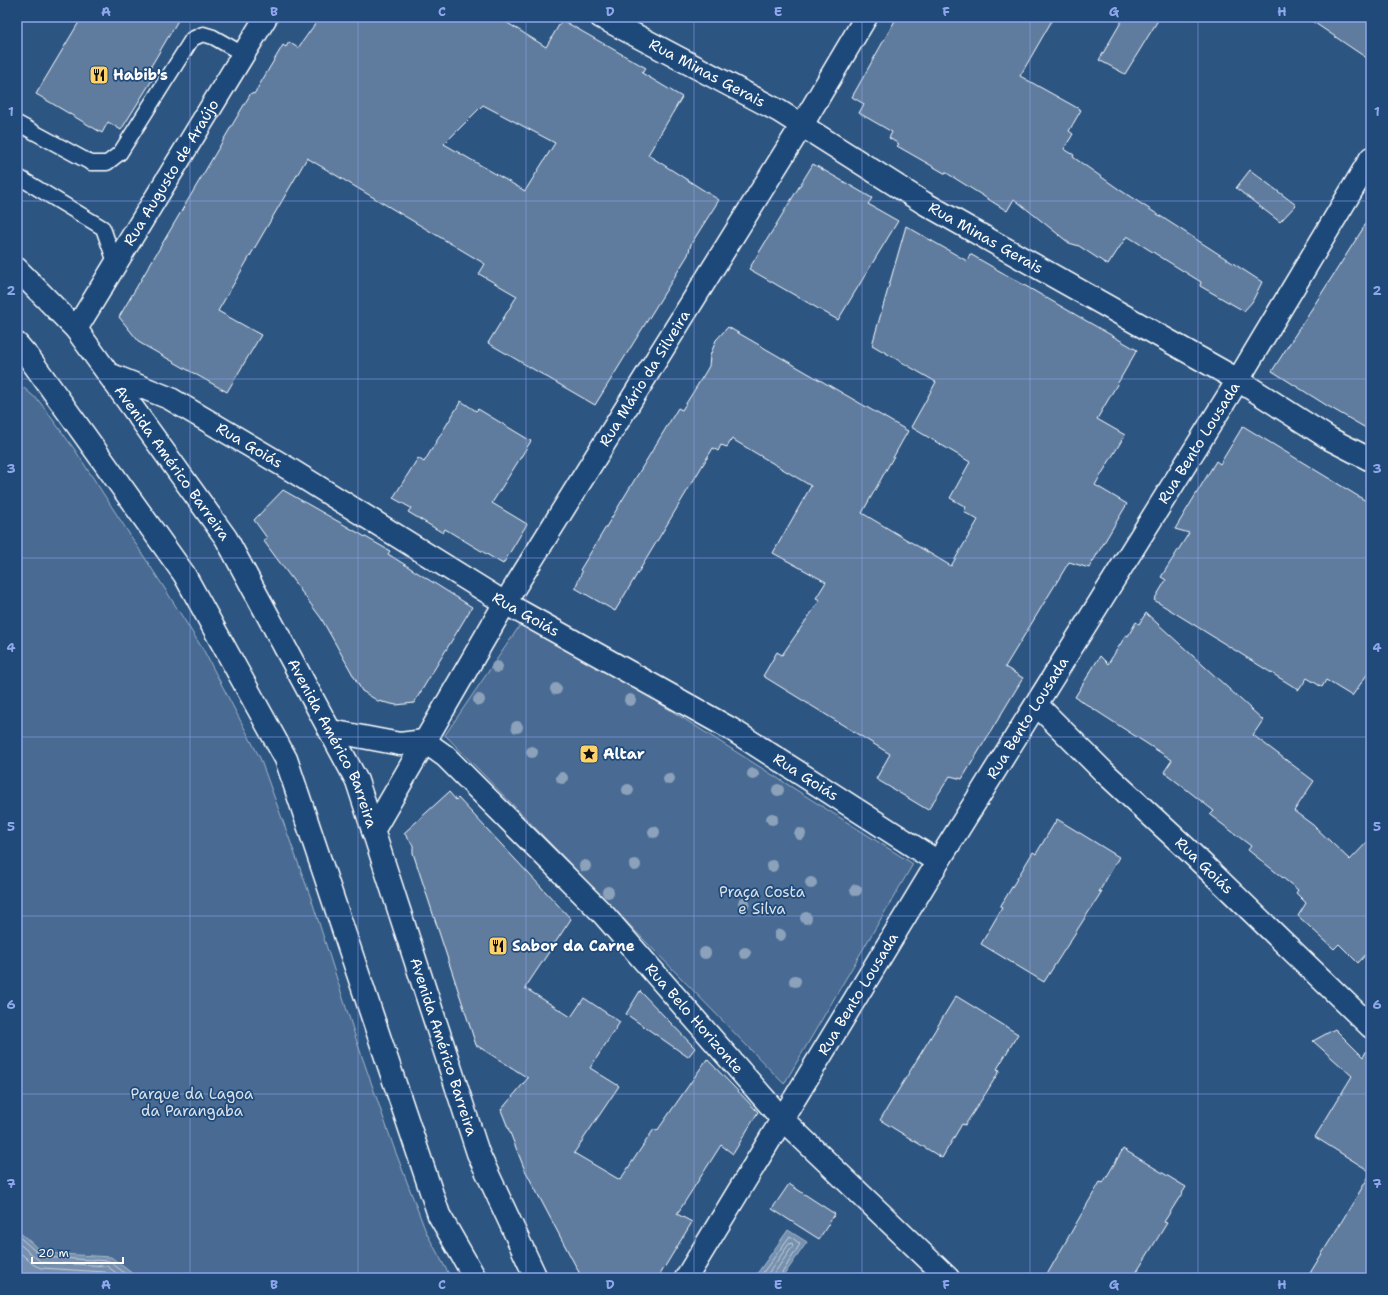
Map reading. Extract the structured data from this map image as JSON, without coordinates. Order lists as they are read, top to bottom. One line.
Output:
{"streets":{"street":["Rua Minas Gerais","Rua Augusto de Araújo","Rua Mário da Silveira","Rua Bento Lousada","Rua Goiás","Avenida Américo Barreira","Rua Belo Horizonte"]},"crossings":[["Rua Minas Gerais","Rua Mário da Silveira"],["Rua Minas Gerais","Rua Bento Lousada"],["Rua Augusto de Araújo","Avenida Américo Barreira"],["Rua Mário da Silveira","Rua Goiás"],["Rua Mário da Silveira","Avenida Américo Barreira"],["Rua Mário da Silveira","Rua Belo Horizonte"],["Rua Bento Lousada","Rua Goiás"],["Rua Bento Lousada","Rua Belo Horizonte"],["Rua Goiás","Avenida Américo Barreira"]],"parks":["Praça Costa e Silva","Parque da Lagoa da Parangaba"],"places":{"restaurant":["Habib's","Sabor da Carne"],"place":["Altar"]},"scale_bar":"20 m","grid":{"columns":["A","B","C","D","E","F","G","H"],"rows":["1","2","3","4","5","6","7"]}}
